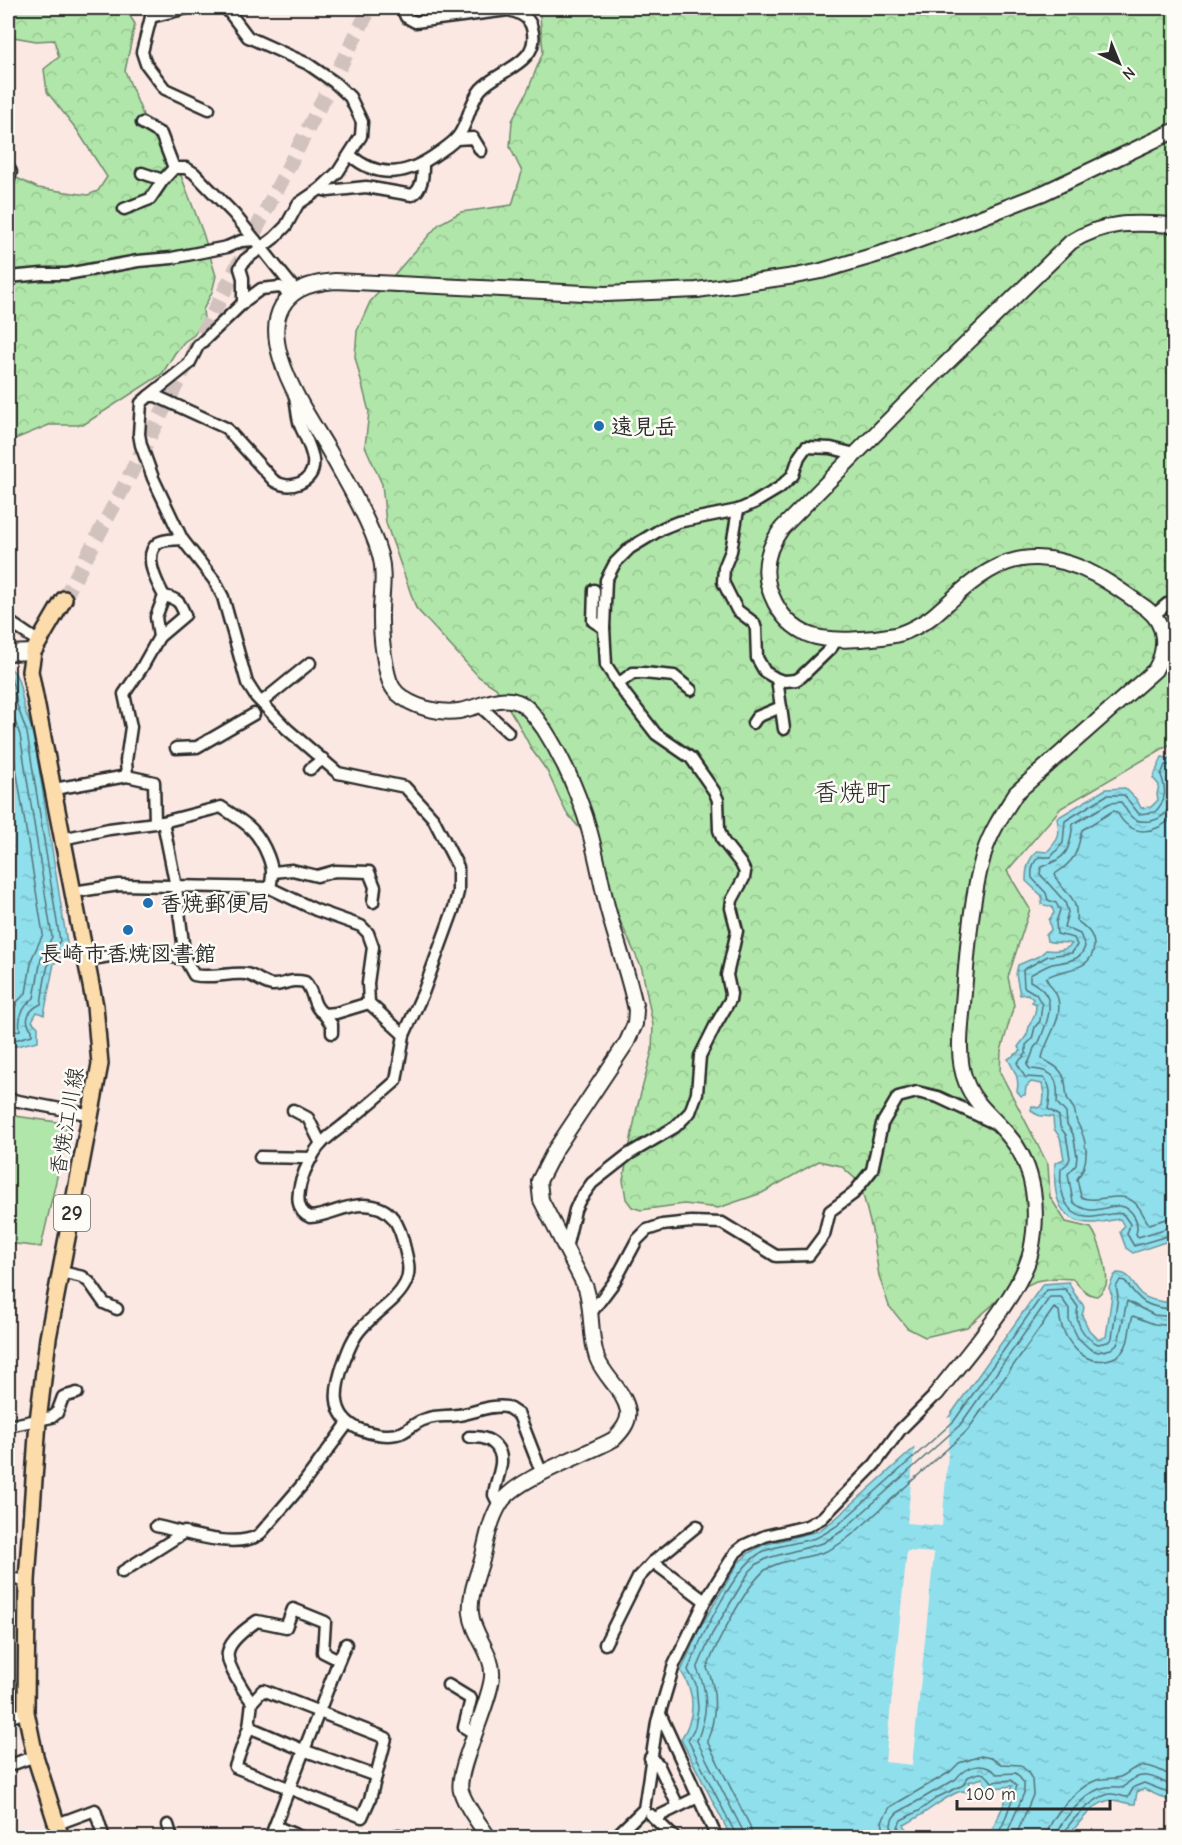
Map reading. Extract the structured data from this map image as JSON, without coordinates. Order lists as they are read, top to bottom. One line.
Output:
{"streets":{"main road":["香焼江川線","29"]},"districts":["香焼町"],"places":["遠見岳","香焼郵便局","長崎市香焼図書館"],"scale_bar":"100 m","north":"bottom right"}
